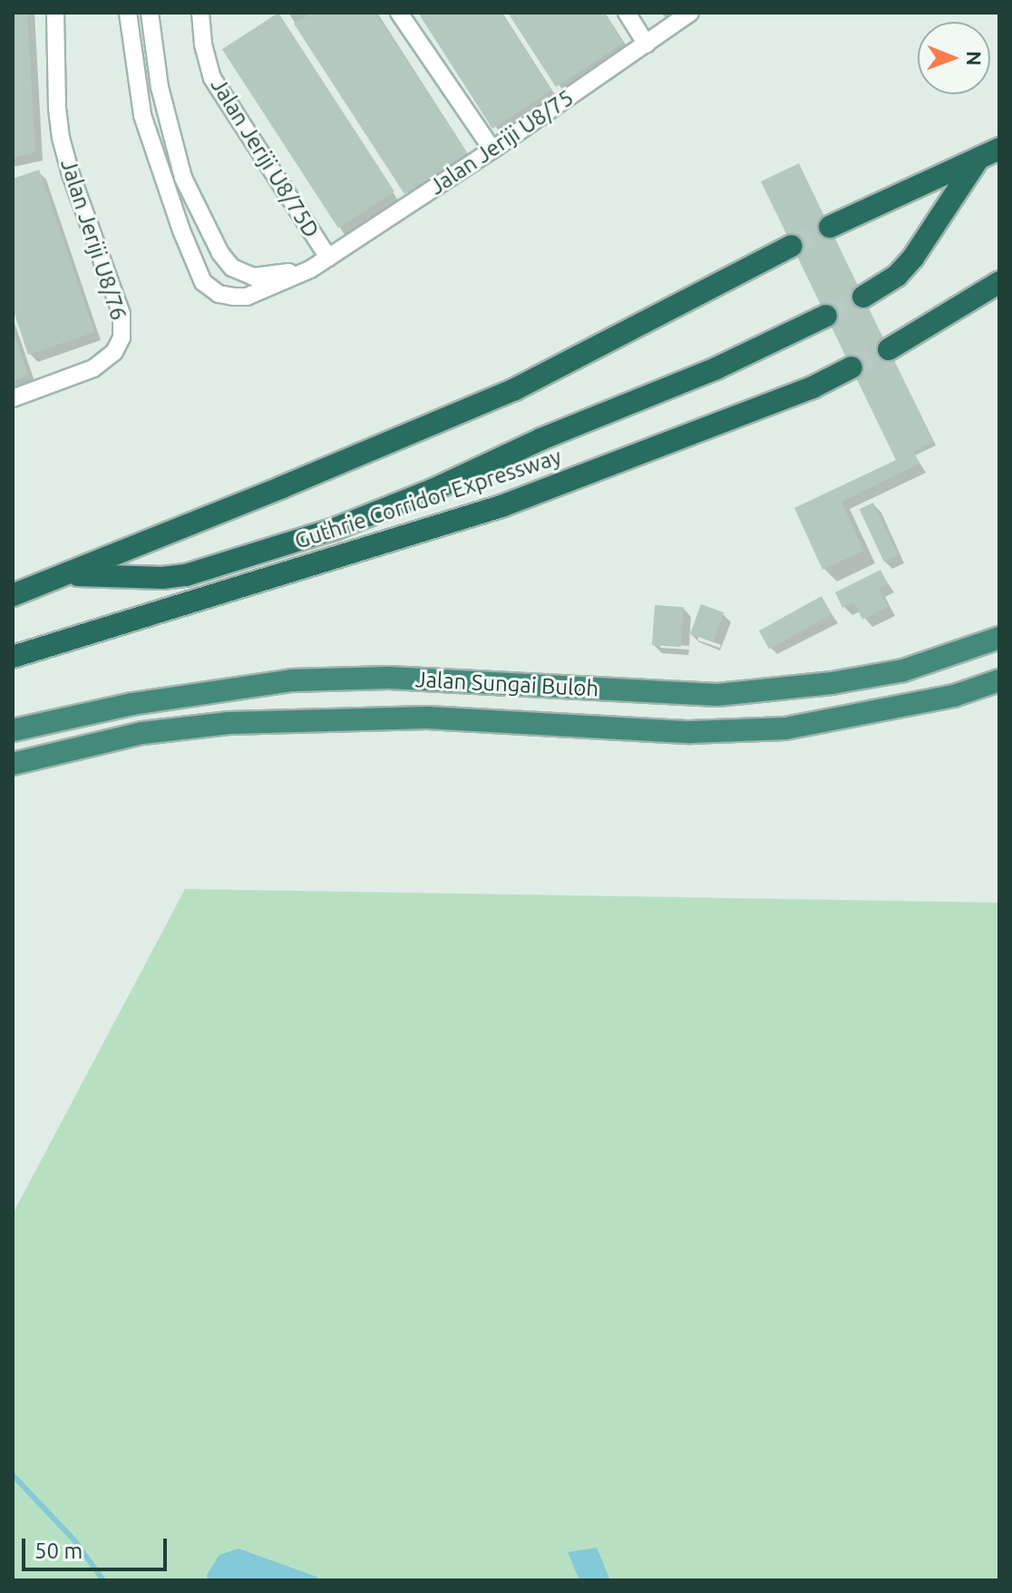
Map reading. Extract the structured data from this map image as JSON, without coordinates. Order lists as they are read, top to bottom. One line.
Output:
{"streets":{"highway":["Guthrie Corridor Expressway","Jalan Sungai Buloh"],"street":["Jalan Jeriji U8/75","Jalan Jeriji U8/75D","Jalan Jeriji U8/76"]},"crossings":[["Jalan Jeriji U8/75","Jalan Jeriji U8/75D"]],"scale_bar":"50 m","north":"right"}
